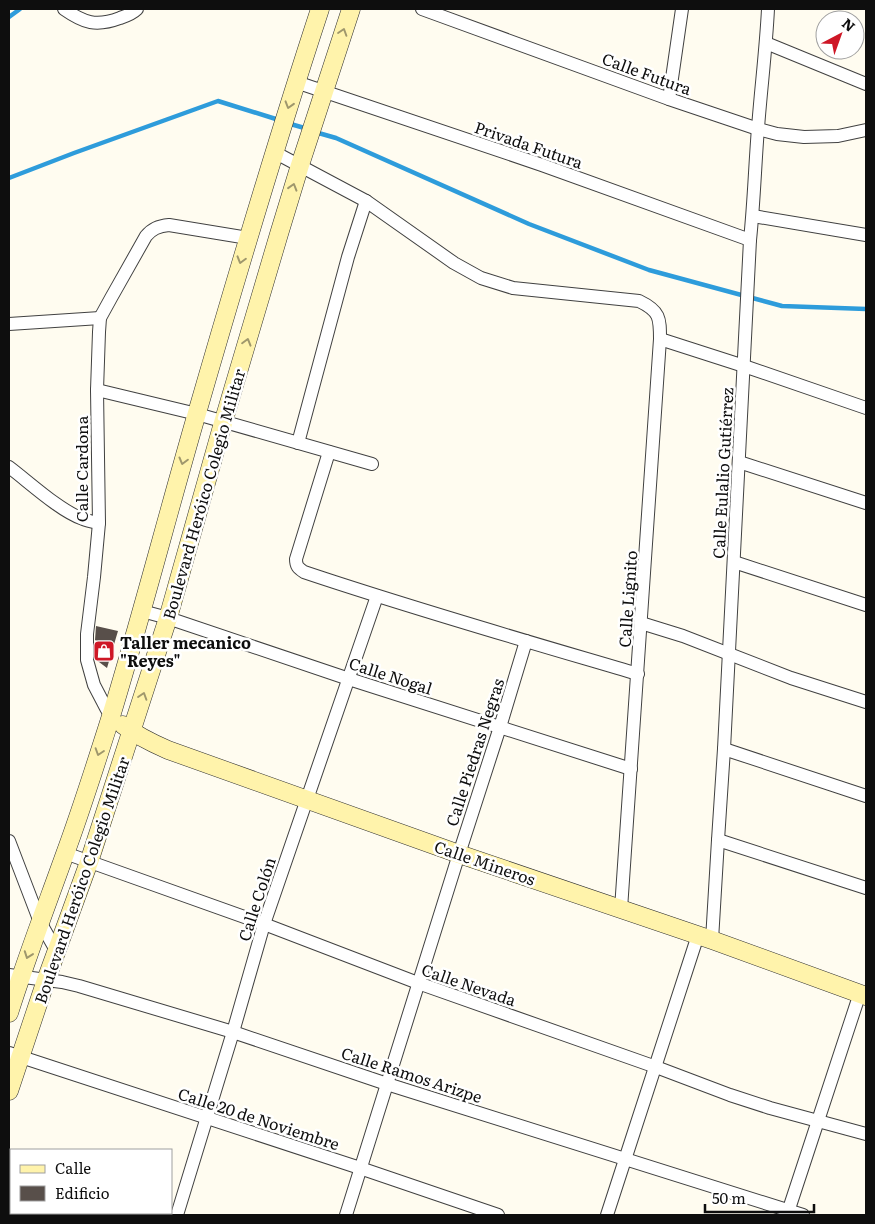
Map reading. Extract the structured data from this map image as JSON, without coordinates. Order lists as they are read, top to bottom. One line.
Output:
{"streets":{"street":["Calle Futura","Privada Futura","Calle Cardona","Calle Eulalio Gutiérrez","Boulevard Heróico Colegio Militar","Calle Lignito","Calle Nogal","Calle Piedras Negras","Calle Mineros","Calle Colón","Calle Nevada","Calle Ramos Arizpe","Calle 20 de Noviembre"]},"crossings":[["Calle Futura","Calle Eulalio Gutiérrez"],["Privada Futura","Calle Eulalio Gutiérrez"],["Privada Futura","Boulevard Heróico Colegio Militar"],["Calle Cardona","Boulevard Heróico Colegio Militar"],["Calle Cardona","Calle Mineros"],["Calle Eulalio Gutiérrez","Calle Mineros"],["Calle Eulalio Gutiérrez","Calle Nevada"],["Calle Eulalio Gutiérrez","Calle Ramos Arizpe"],["Boulevard Heróico Colegio Militar","Calle Nogal"],["Boulevard Heróico Colegio Militar","Calle Mineros"],["Boulevard Heróico Colegio Militar","Calle Nevada"],["Boulevard Heróico Colegio Militar","Calle Ramos Arizpe"],["Boulevard Heróico Colegio Militar","Calle 20 de Noviembre"],["Calle Lignito","Calle Nogal"],["Calle Lignito","Calle Mineros"],["Calle Nogal","Calle Piedras Negras"],["Calle Nogal","Calle Colón"],["Calle Piedras Negras","Calle Mineros"],["Calle Piedras Negras","Calle Nevada"],["Calle Piedras Negras","Calle Ramos Arizpe"],["Calle Piedras Negras","Calle 20 de Noviembre"],["Calle Mineros","Calle Colón"],["Calle Colón","Calle Nevada"],["Calle Colón","Calle Ramos Arizpe"],["Calle Colón","Calle 20 de Noviembre"]],"places":{"shop":["Taller mecanico \"Reyes\""]},"legend":["Calle","Edificio"],"scale_bar":"50 m","north":"top right"}
